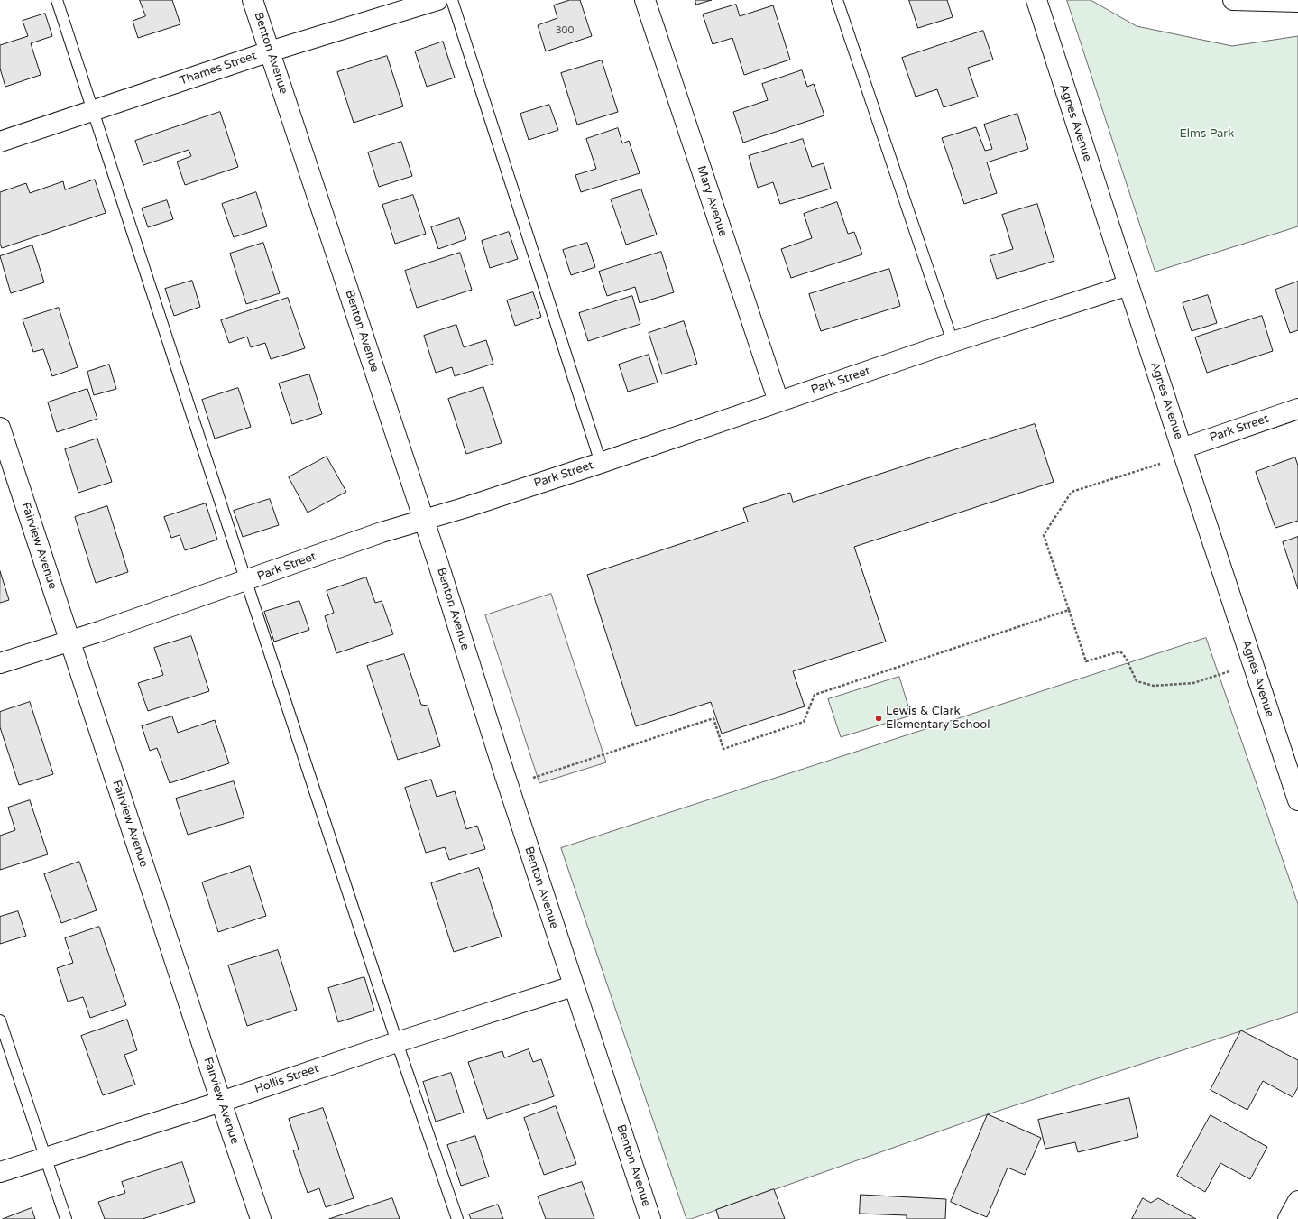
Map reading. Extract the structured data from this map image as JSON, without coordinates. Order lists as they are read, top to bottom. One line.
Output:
{"streets":{"street":["Benton Avenue","Thames Street","Agnes Avenue","Mary Avenue","Park Street","Fairview Avenue","Hollis Street"]},"crossings":[["Benton Avenue","Thames Street"],["Benton Avenue","Park Street"],["Benton Avenue","Hollis Street"],["Agnes Avenue","Park Street"],["Mary Avenue","Park Street"],["Park Street","Fairview Avenue"],["Fairview Avenue","Hollis Street"]],"parks":["Elms Park"],"places":["Lewis & Clark Elementary School"],"house_numbers":["300"]}
